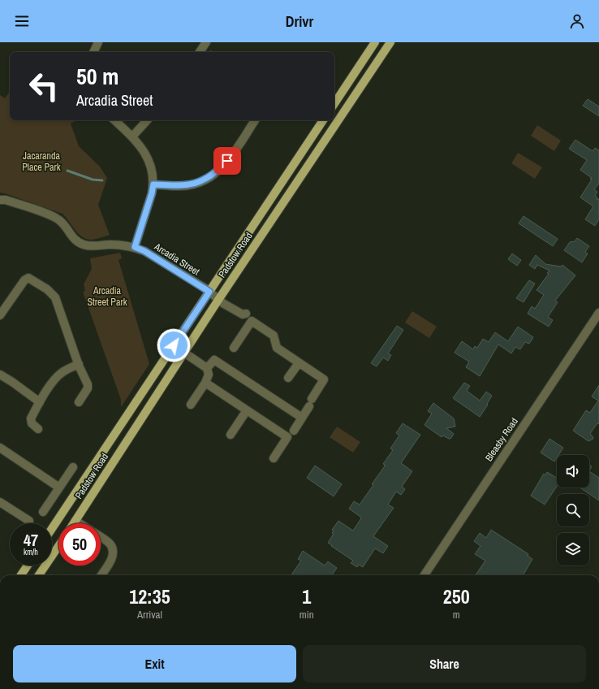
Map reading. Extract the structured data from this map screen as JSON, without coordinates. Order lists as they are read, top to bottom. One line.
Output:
{"streets":{"main road":["Padstow Road"],"street":["Arcadia Street","Bleasby Road"]},"crossings":[["Padstow Road","Arcadia Street"]],"parks":["Jacaranda Place Park","Arcadia Street Park"],"page":{"header":"Drivr","turn":["50 m","Arcadia Street"],"speed":"47 km/h","limit":"50","eta":["12:35","Arrival","1","min","250","m"],"buttons":["Exit","Share"]}}
